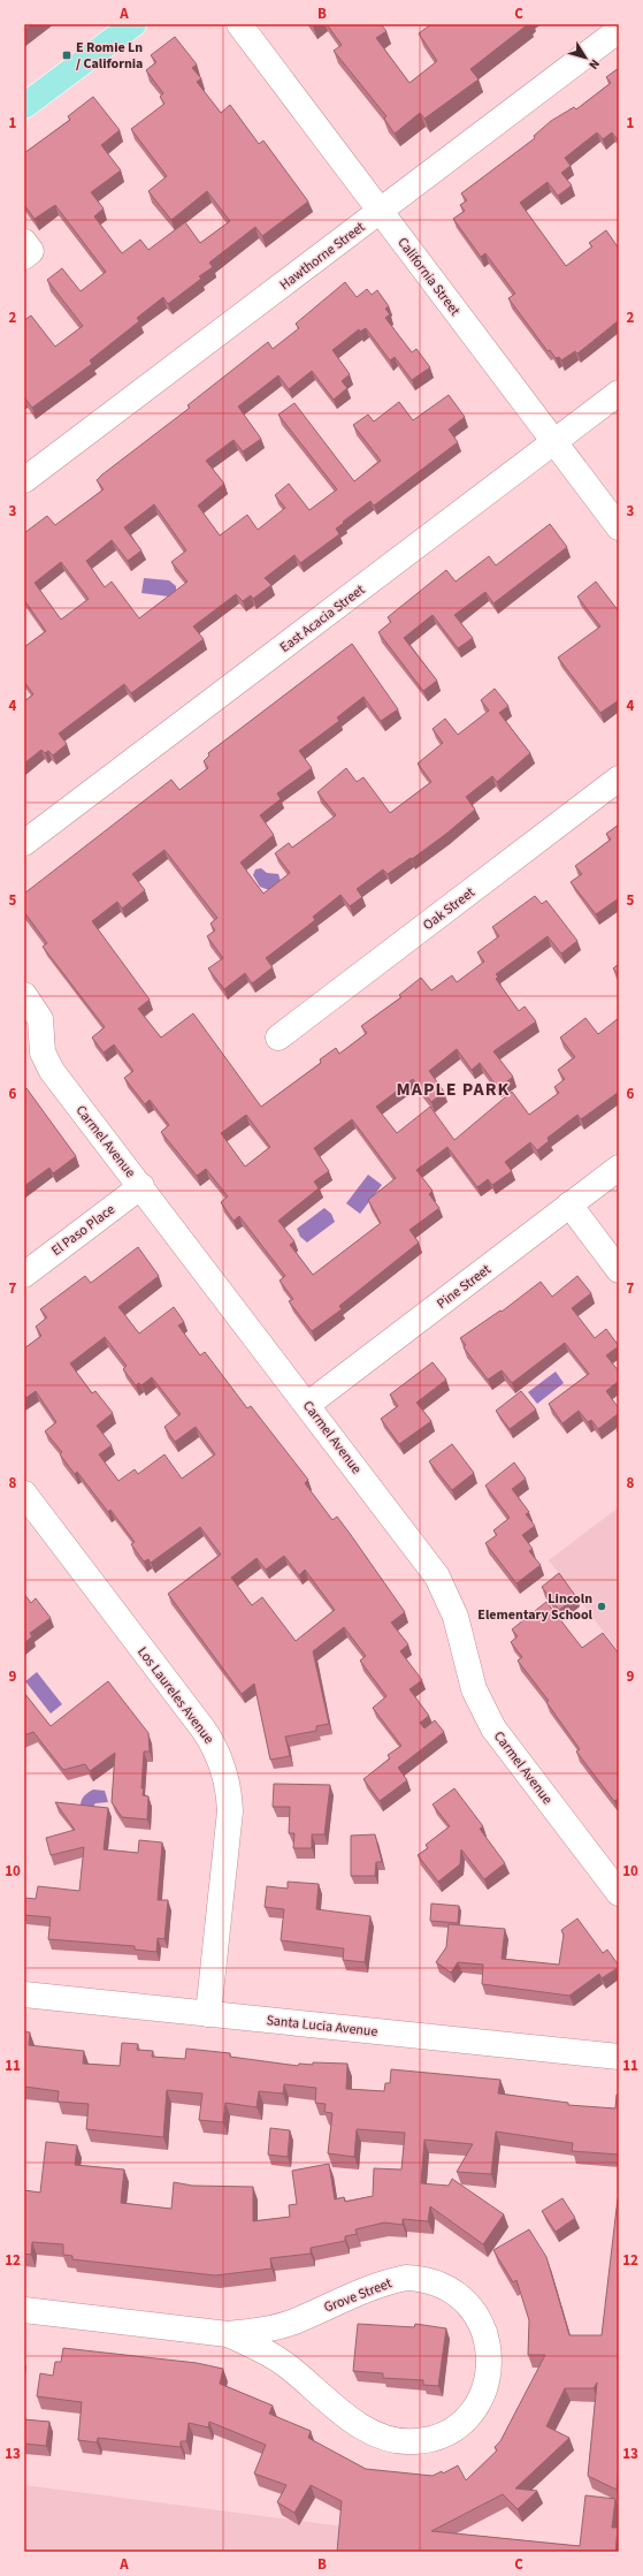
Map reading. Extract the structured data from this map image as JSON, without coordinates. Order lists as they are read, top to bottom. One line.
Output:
{"streets":{"street":["Hawthorne Street","California Street","East Acacia Street","Oak Street","Carmel Avenue","El Paso Place","Pine Street","Los Laureles Avenue","Santa Lucia Avenue","Grove Street"]},"crossings":[["Hawthorne Street","California Street"],["California Street","East Acacia Street"],["Carmel Avenue","El Paso Place"],["Carmel Avenue","Pine Street"],["Los Laureles Avenue","Santa Lucia Avenue"]],"districts":["MAPLE PARK"],"places":{"transit":["E Romie Ln / California"],"other":["Lincoln Elementary School"]},"north":"bottom right","grid":{"columns":["A","B","C"],"rows":["1","2","3","4","5","6","7","8","9","10","11","12","13"]}}
